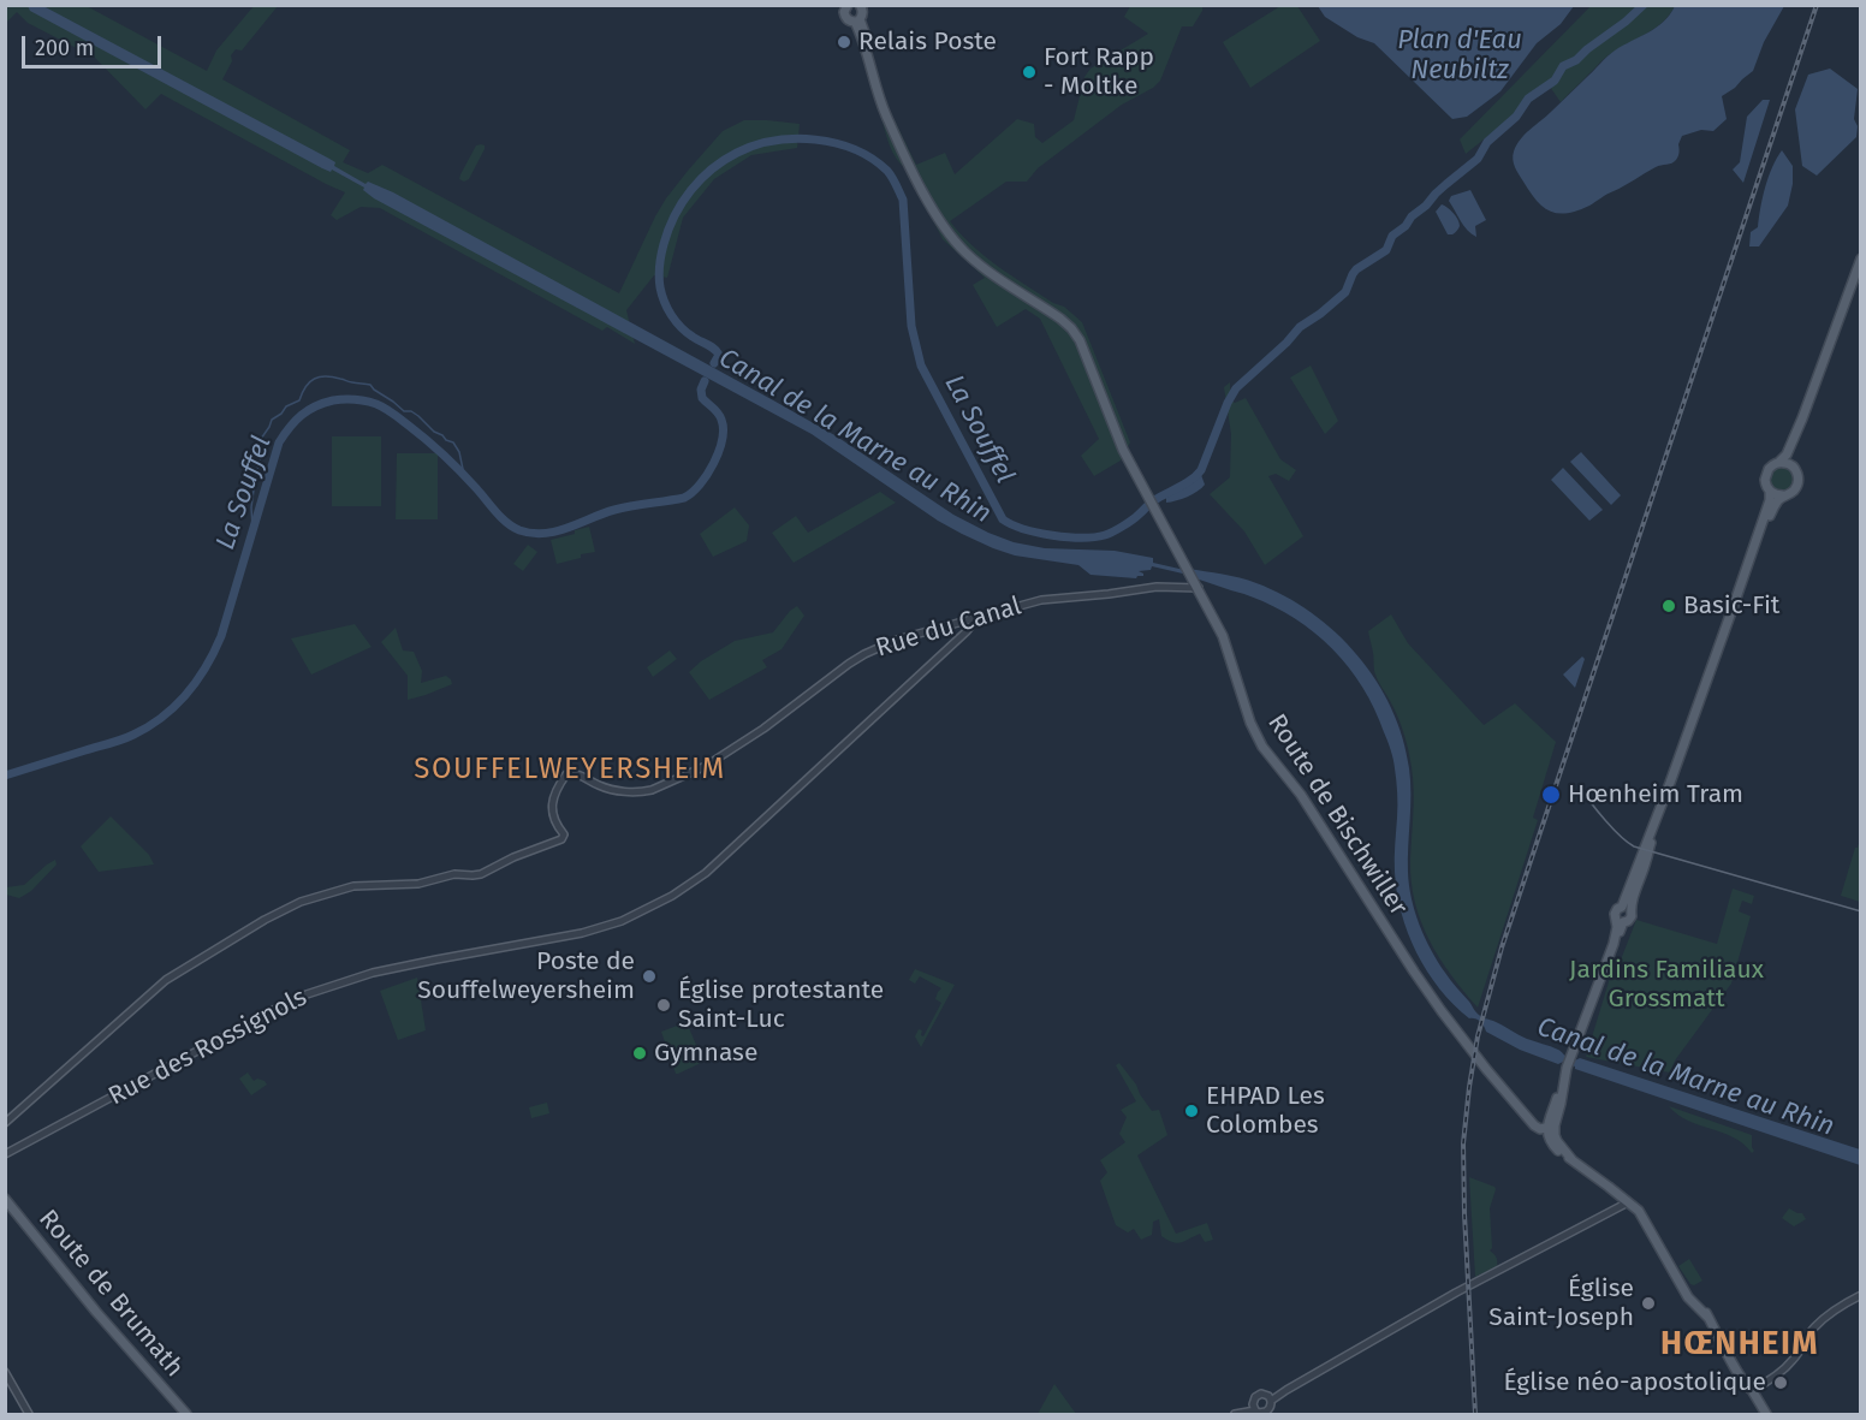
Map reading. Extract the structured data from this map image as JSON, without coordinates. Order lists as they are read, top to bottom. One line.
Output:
{"streets":{"main road":["Route de Bischwiller","Route de Brumath"],"street":["Rue du Canal","Rue des Rossignols"]},"crossings":[["Rue du Canal","Route de Bischwiller"],["Rue du Canal","Rue des Rossignols"]],"districts":["SOUFFELWEYERSHEIM","HŒNHEIM"],"water":["Plan d'Eau Neubiltz","La Souffel","Canal de la Marne au Rhin"],"parks":["Jardins Familiaux Grossmatt"],"places":["Relais Poste","Fort Rapp - Moltke","Basic-Fit","Hœnheim Tram","Poste de Souffelweyersheim","Église protestante Saint-Luc","Gymnase","EHPAD Les Colombes","Église Saint-Joseph","Église néo-apostolique"],"scale_bar":"200 m"}
